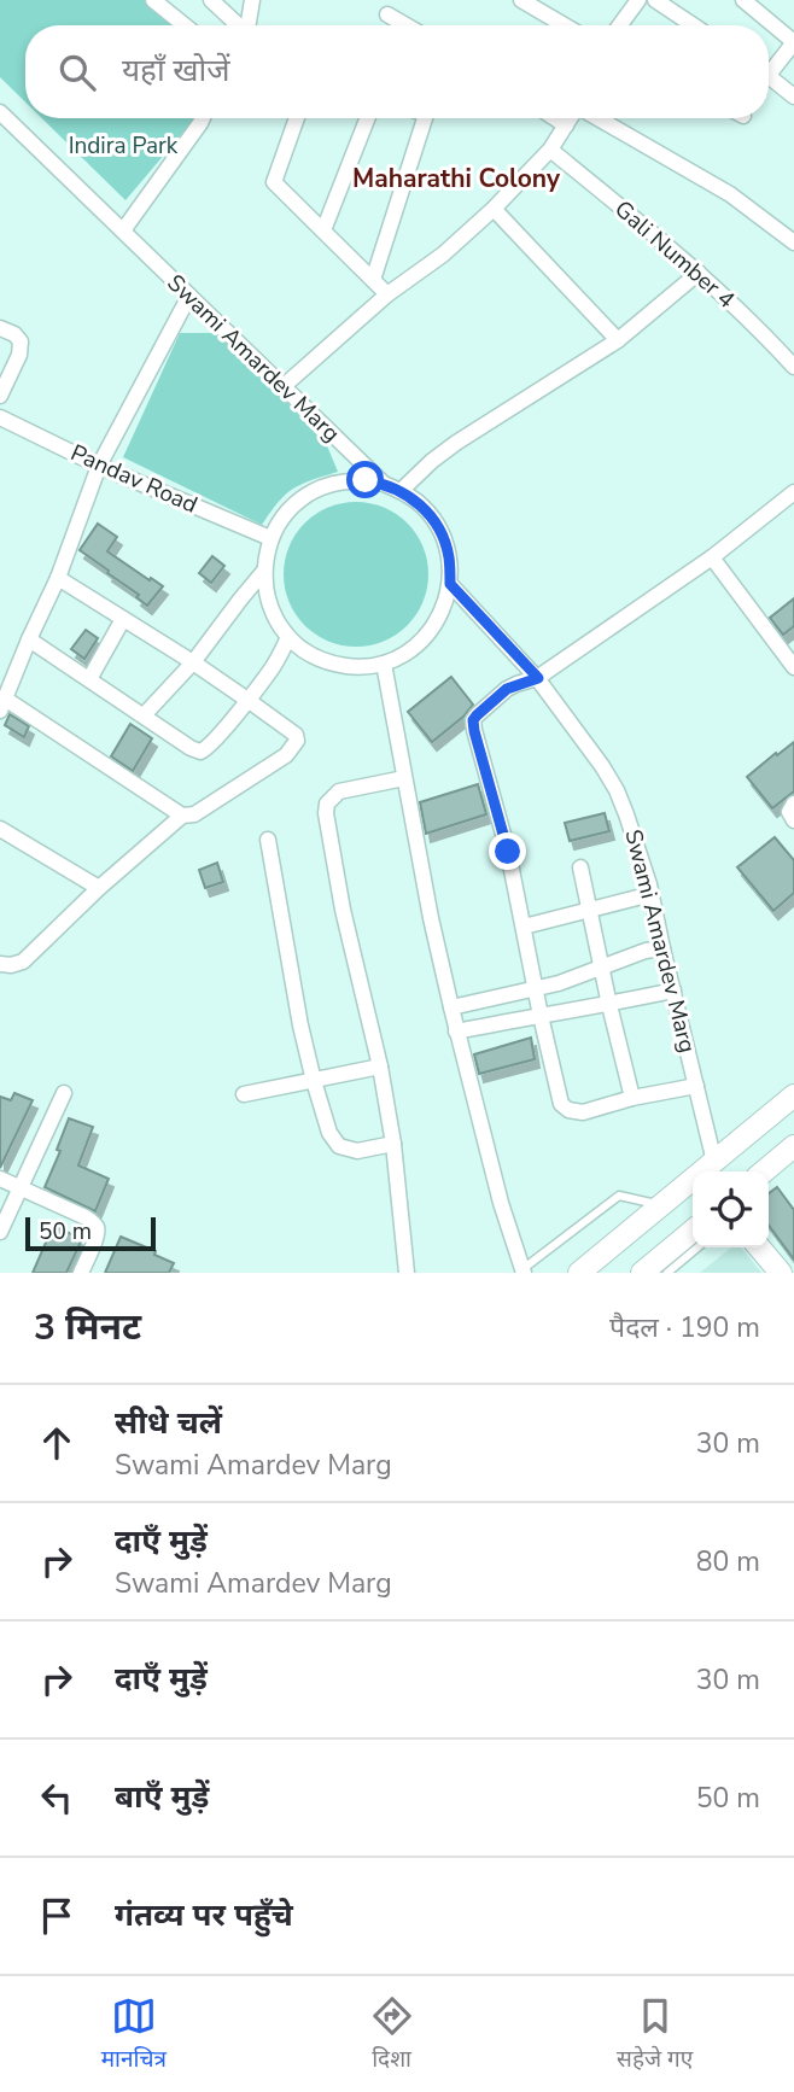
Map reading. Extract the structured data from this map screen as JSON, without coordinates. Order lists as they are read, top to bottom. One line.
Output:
{"streets":{"street":["Gali Number 4","Swami Amardev Marg","Pandav Road"]},"crossings":[["Swami Amardev Marg","Pandav Road"]],"districts":["Maharathi Colony"],"parks":["Indira Park"],"scale_bar":"50 m","page":{"search":"यहाँ खोजें","scale":"50 m","heading":["3 मिनट","पैदल · 190 m"],"list":[["सीधे चलें","Swami Amardev Marg","30 m"],["दाएँ मुड़ें","Swami Amardev Marg","80 m"],["दाएँ मुड़ें","30 m"],["बाएँ मुड़ें","50 m"],"गंतव्य पर पहुँचे"],"nav":["मानचित्र","दिशा","सहेजे गए"]}}
